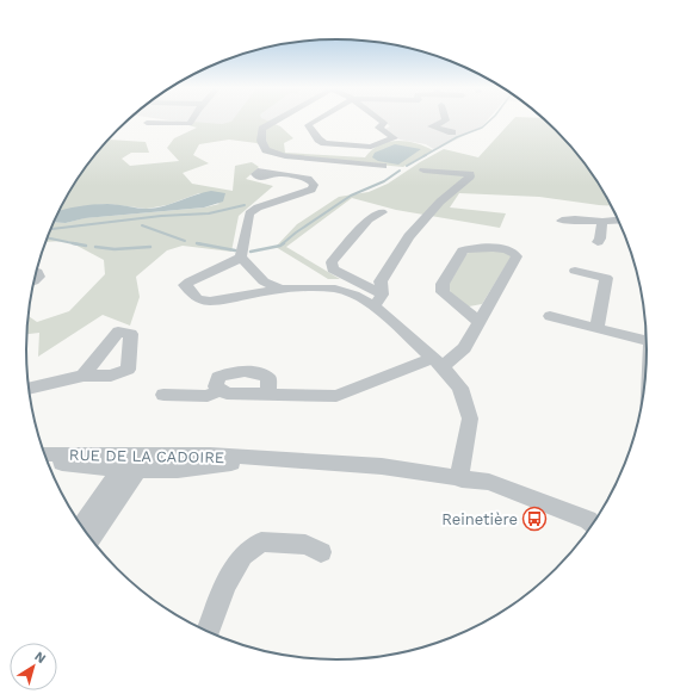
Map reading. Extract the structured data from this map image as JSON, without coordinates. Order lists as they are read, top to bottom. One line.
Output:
{"streets":{"street":["RUE DE LA CADOIRE"]},"places":{"bus stop":["Reinetière"]},"north":"top right"}
